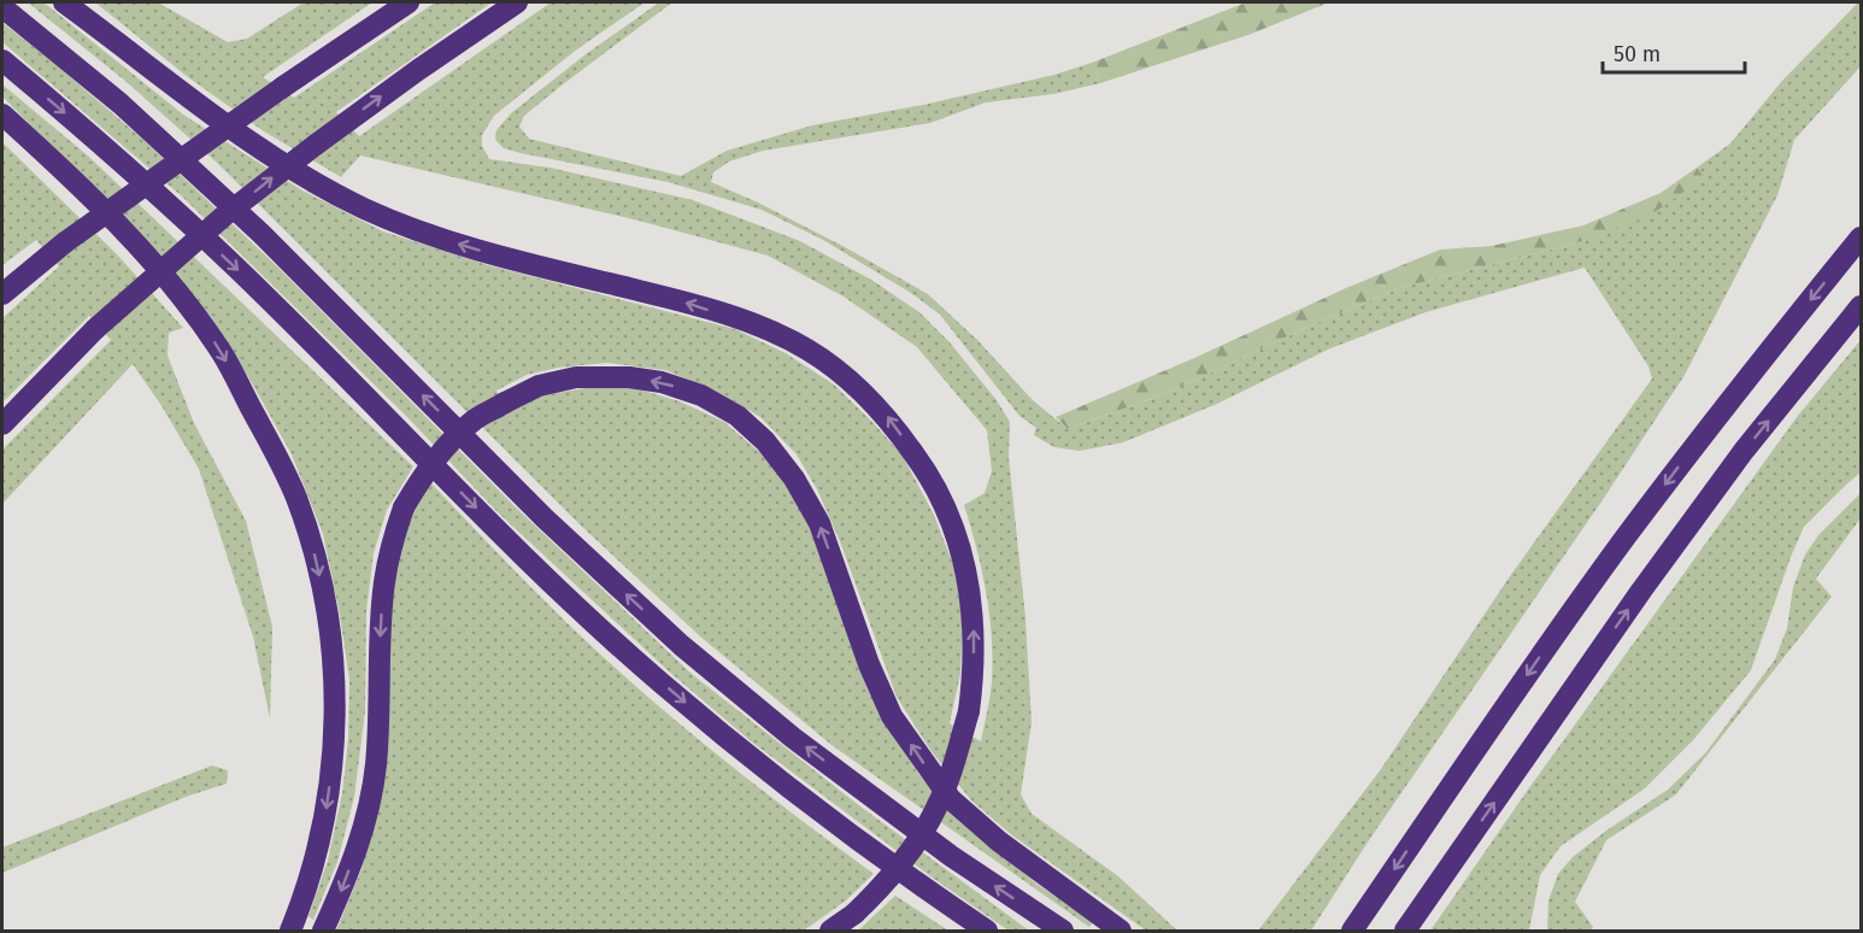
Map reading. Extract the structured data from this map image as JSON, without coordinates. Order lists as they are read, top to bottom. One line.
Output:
{"scale_bar":"50 m"}
